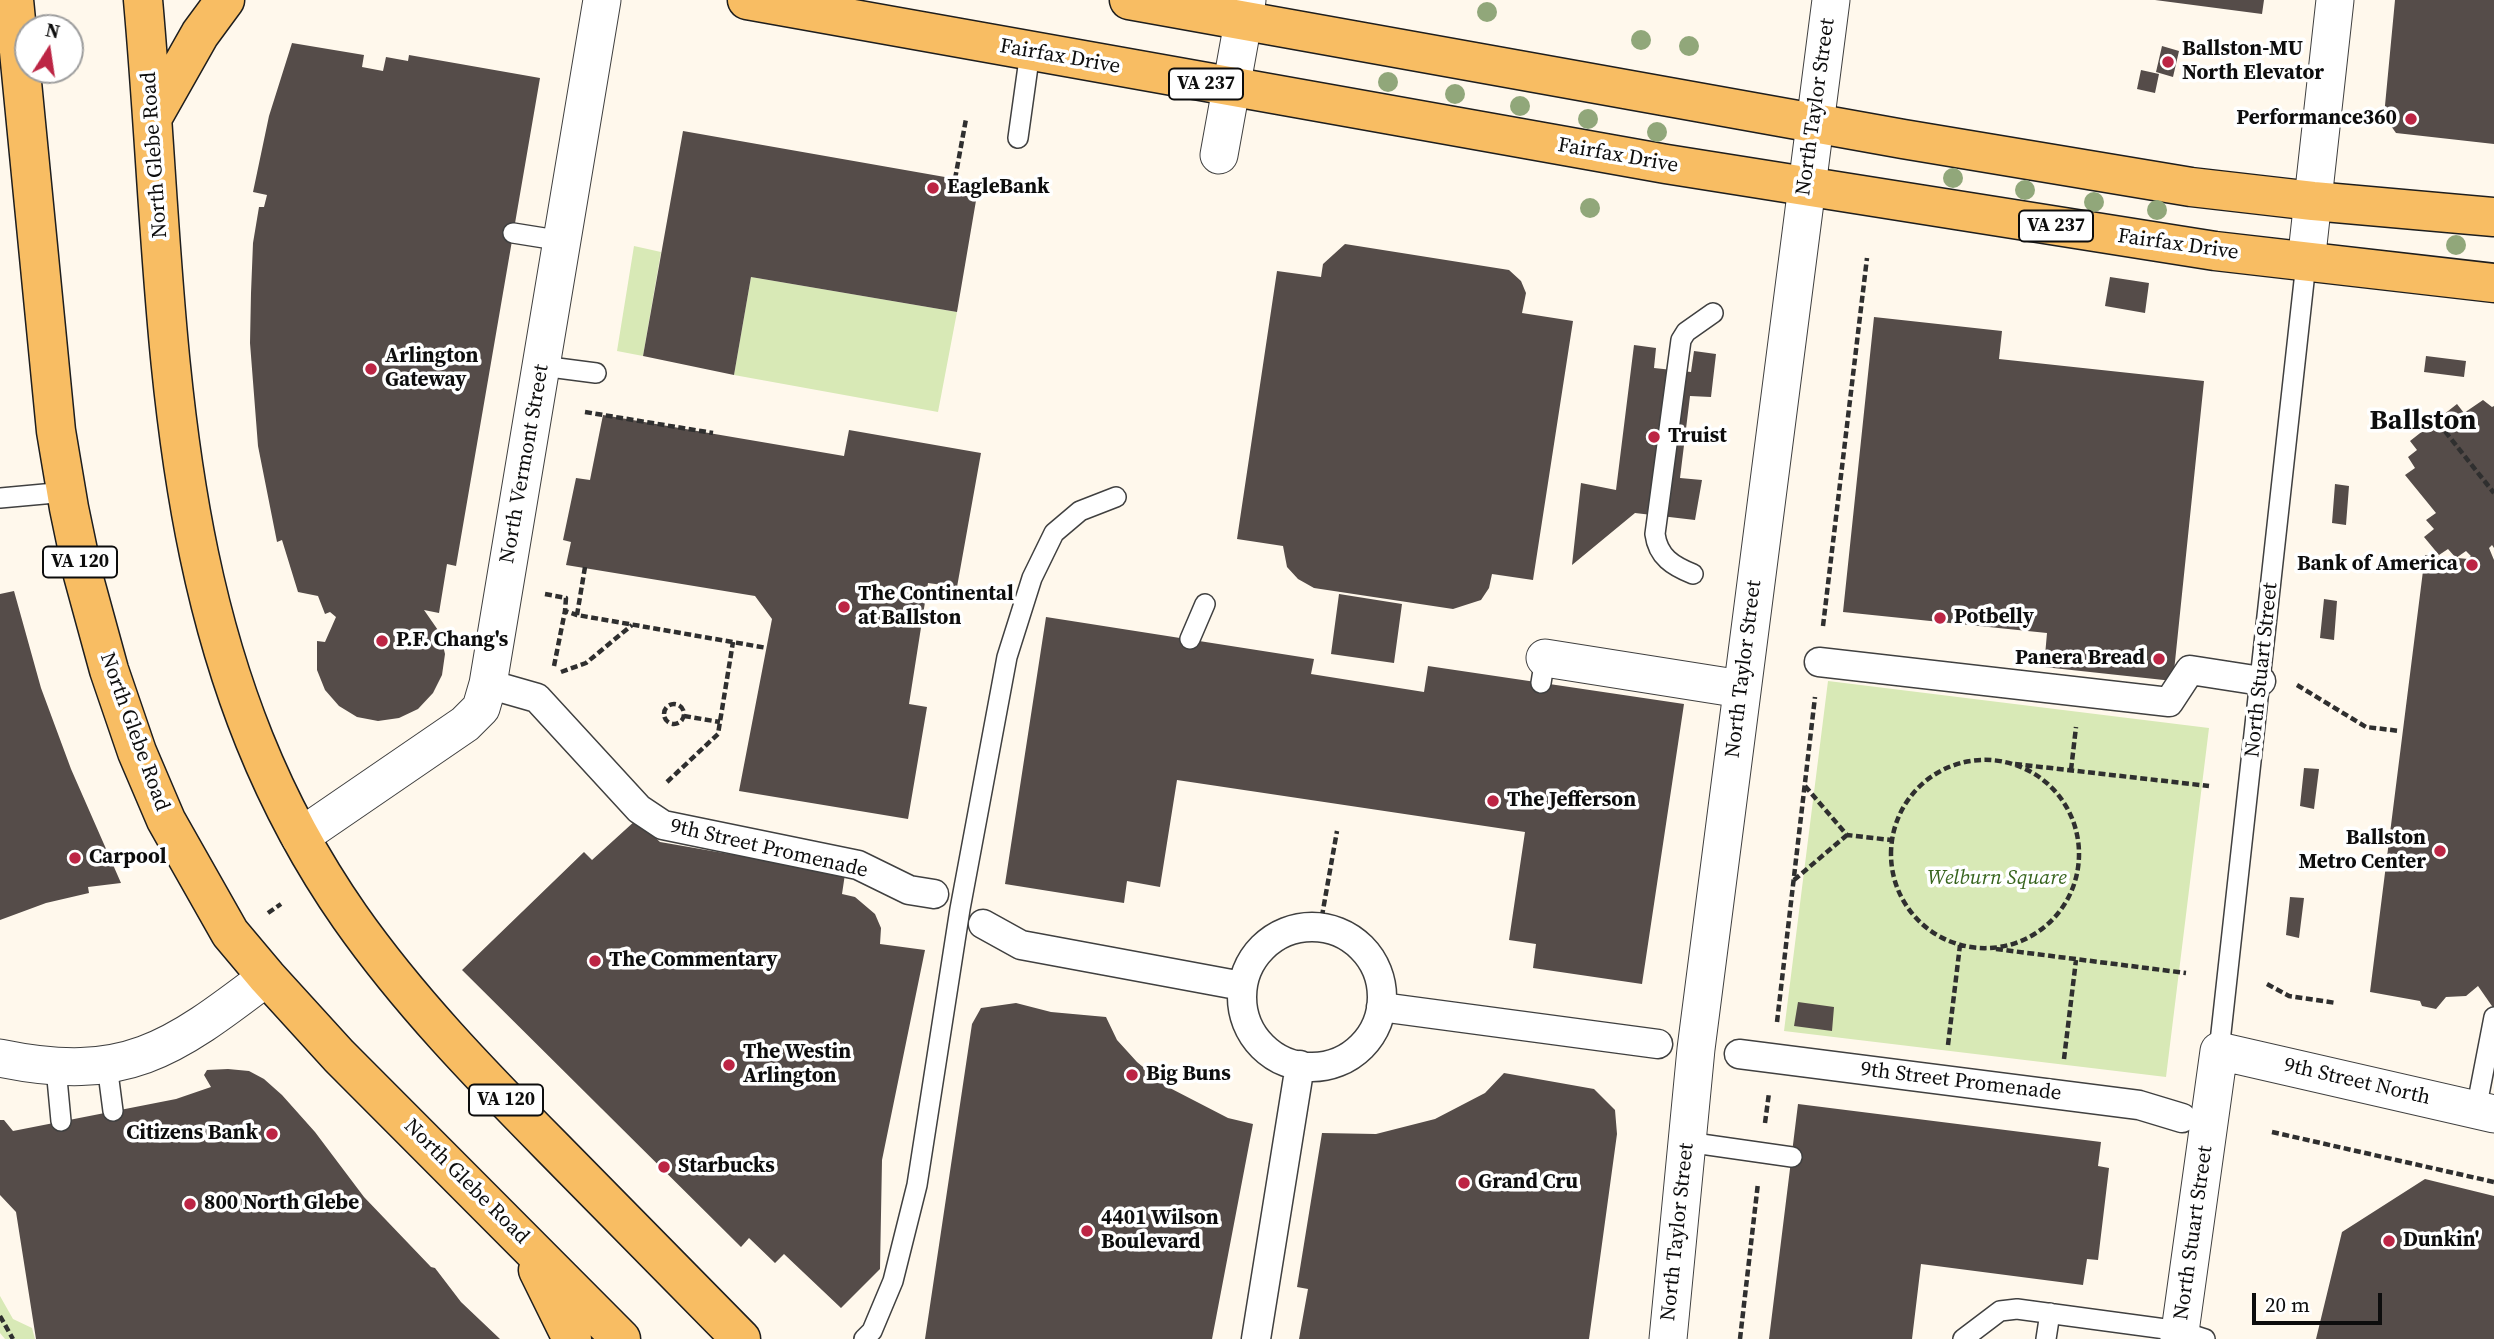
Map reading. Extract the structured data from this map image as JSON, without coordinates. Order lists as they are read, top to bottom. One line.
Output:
{"streets":{"main road":["Fairfax Drive","VA 237","North Glebe Road","VA 120"],"street":["North Taylor Street","North Vermont Street","North Stuart Street","9th Street Promenade","9th Street North"]},"crossings":[["Fairfax Drive","North Taylor Street"],["Fairfax Drive","North Stuart Street"],["North Glebe Road","North Vermont Street"],["North Vermont Street","9th Street Promenade"],["North Stuart Street","9th Street North"]],"districts":["Ballston"],"parks":["Welburn Square"],"places":["Ballston-MU North Elevator","Performance360","EagleBank","Arlington Gateway","Truist","Bank of America","The Continental at Ballston","Potbelly","P.F. Chang's","Panera Bread","The Jefferson","Ballston Metro Center","Carpool","The Commentary","The Westin Arlington","Big Buns","Citizens Bank","Starbucks","Grand Cru","800 North Glebe","4401 Wilson Boulevard","Dunkin'"],"scale_bar":"20 m","north":"top"}
